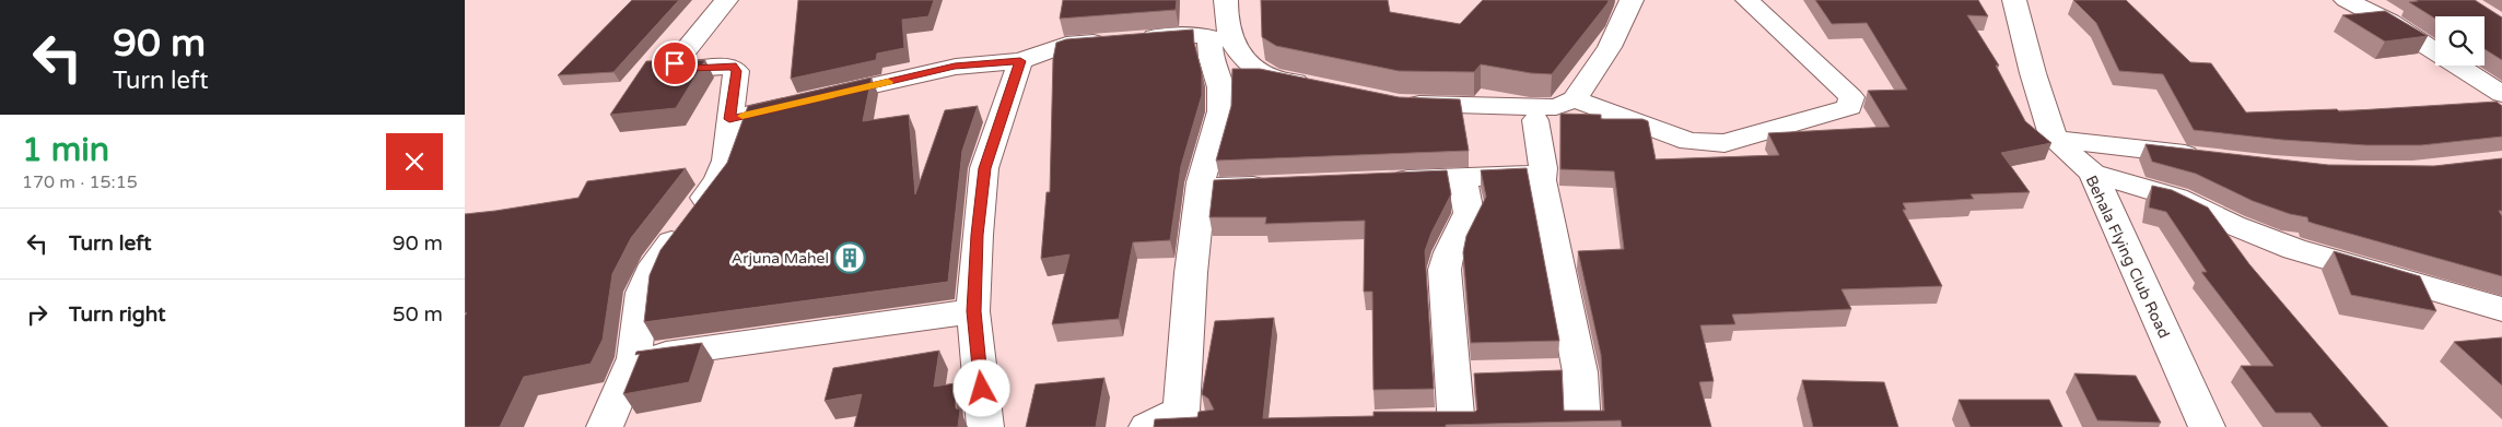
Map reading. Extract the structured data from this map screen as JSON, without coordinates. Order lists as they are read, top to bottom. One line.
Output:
{"streets":{"street":["Behala Flying Club Road"]},"places":{"building":["Arjuna Mahel"]},"page":{"turn":["90 m","Turn left"],"heading":["1 min","170 m · 15:15"],"list":[{"name":"Turn left","value":"90 m"},{"name":"Turn right","value":"50 m"}]}}
